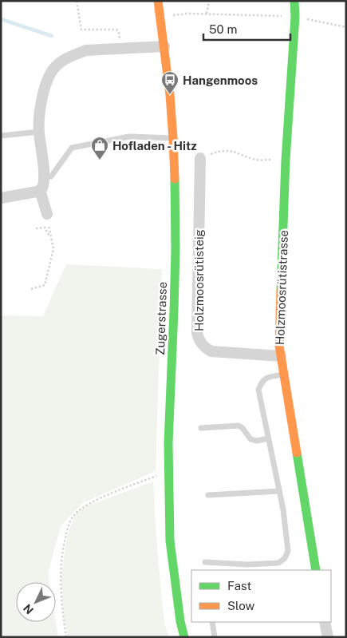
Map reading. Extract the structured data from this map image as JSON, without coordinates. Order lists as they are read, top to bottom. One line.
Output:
{"streets":{"main road":["Holzmoosrütistrasse","Zugerstrasse"],"street":["Holzmoosrütisteig"]},"crossings":[["Holzmoosrütisteig","Holzmoosrütistrasse"]],"places":{"bus stop":["Hangenmoos"],"shop":["Hofladen - Hitz"]},"legend":["Fast","Slow"],"scale_bar":"50 m","north":"bottom left"}
